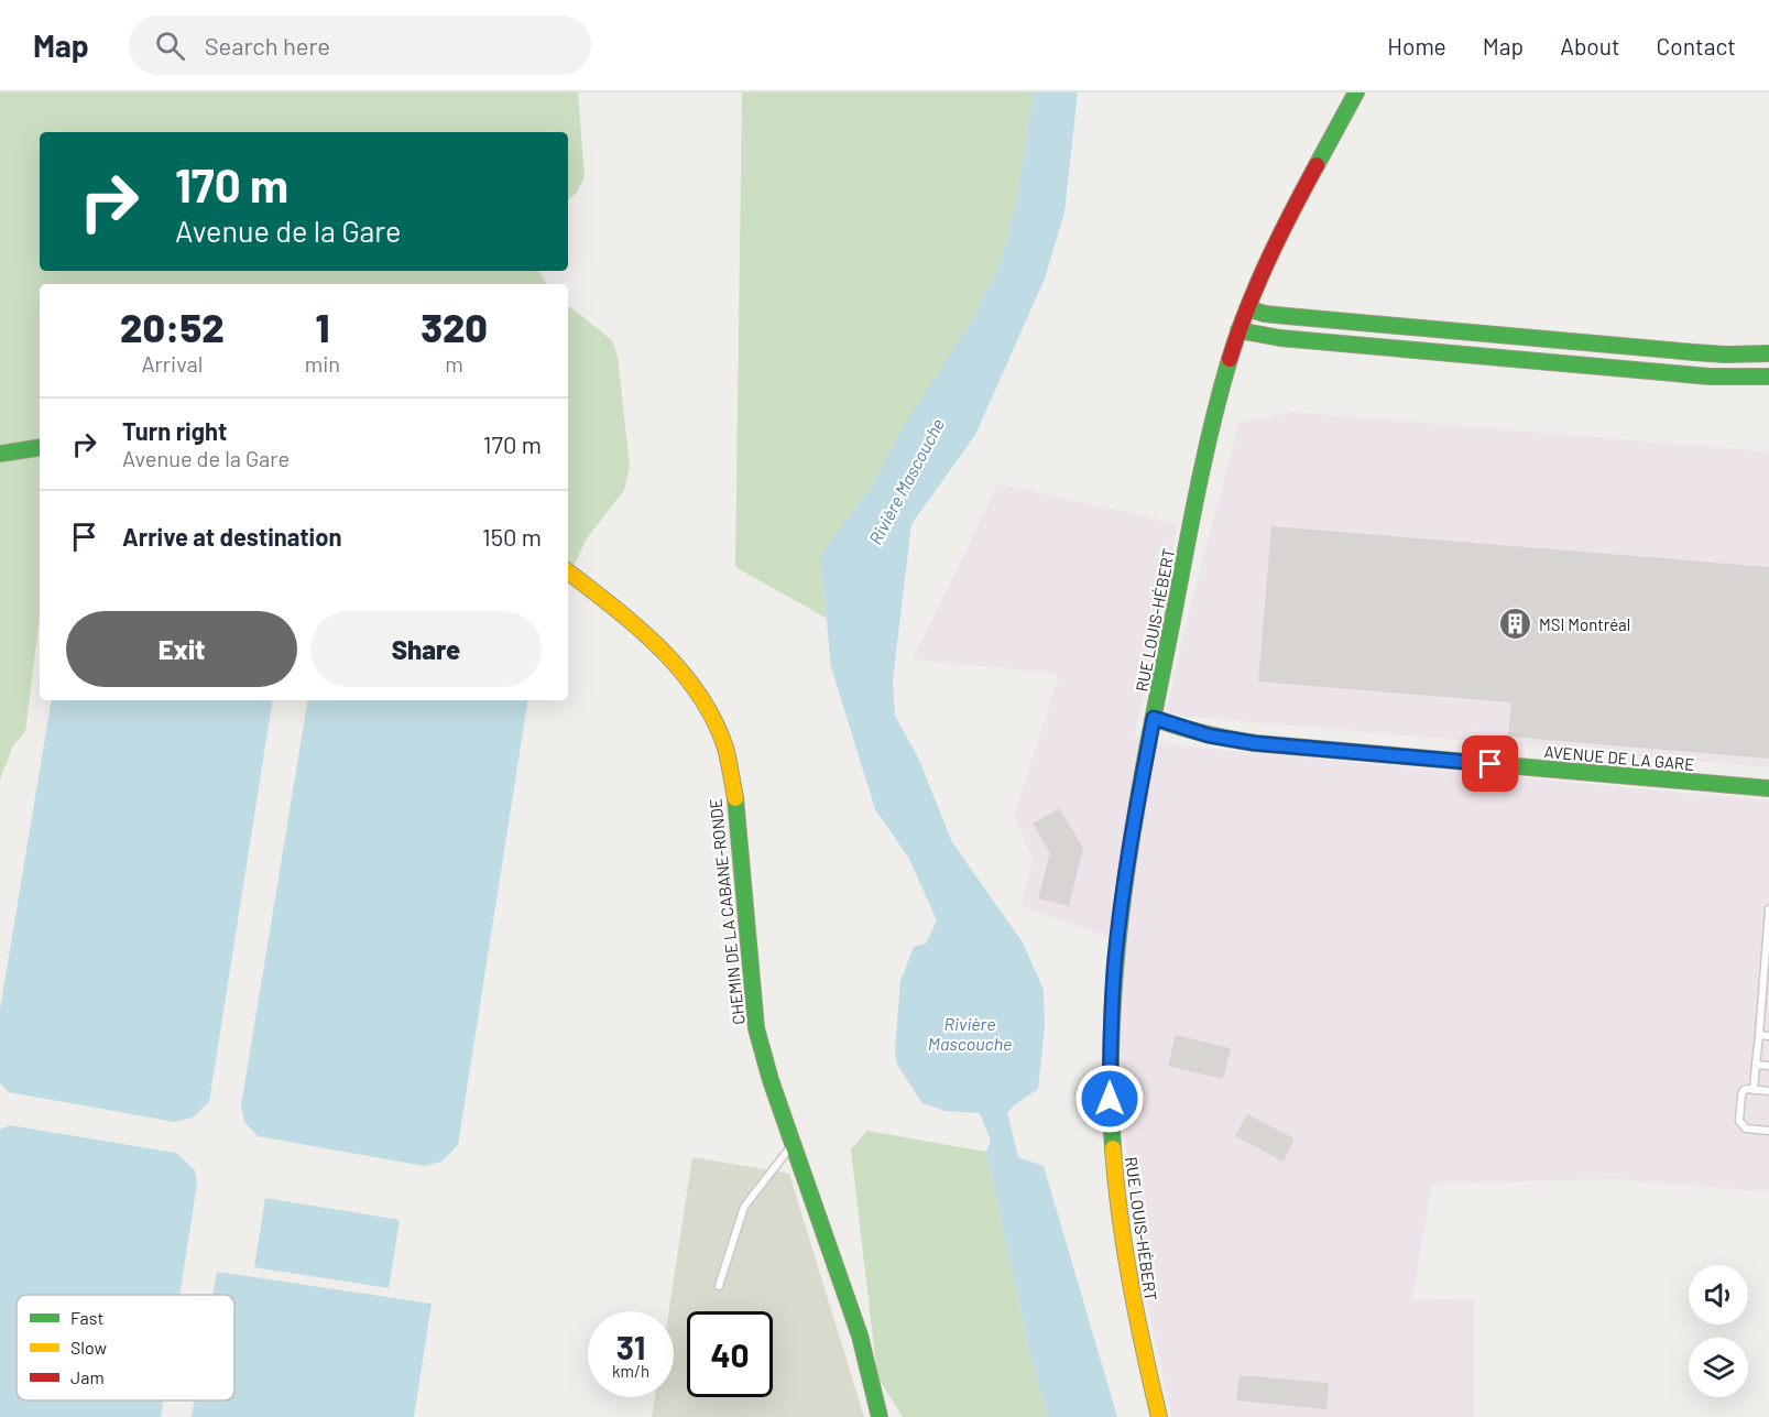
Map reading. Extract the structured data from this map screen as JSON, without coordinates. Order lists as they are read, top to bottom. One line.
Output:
{"streets":{"main road":["RUE LOUIS-HÉBERT","AVENUE DE LA GARE","CHEMIN DE LA CABANE-RONDE"]},"crossings":[["RUE LOUIS-HÉBERT","AVENUE DE LA GARE"]],"water":["Rivière Mascouche"],"places":{"building":["MSI Montréal"]},"legend":["Fast","Slow","Jam"],"page":{"header":"Map","search":"Search here","nav":["Home","Map","About","Contact"],"turn":["170 m","Avenue de la Gare"],"eta":["20:52","Arrival","1","min","320","m"],"list":[{"name":"Turn right","note":"Avenue de la Gare","value":"170 m"},{"name":"Arrive at destination","value":"150 m"}],"buttons":["Exit","Share"],"speed":"31 km/h","limit":"40"}}
